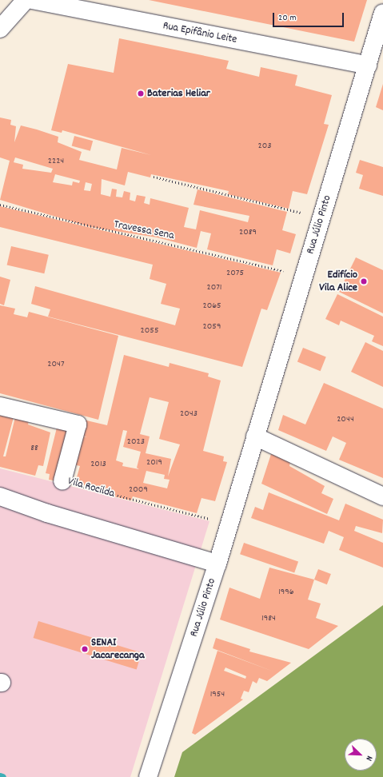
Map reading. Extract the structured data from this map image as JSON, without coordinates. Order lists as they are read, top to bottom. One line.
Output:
{"streets":{"street":["Rua Epifânio Leite","Rua Júlio Pinto","Vila Rocilda"],"path":["Travessa Sena"]},"crossings":[["Rua Epifânio Leite","Rua Júlio Pinto"],["Rua Júlio Pinto","Travessa Sena"]],"places":["Baterias Heliar","Edifício Vila Alice","SENAI Jacarecanga"],"house_numbers":["203","2224","2089","2075","2071","2065","2059","2055","2047","2043","2044","2023","88","2019","2013","2009","1996","1984","1954"],"scale_bar":"20 m","north":"bottom right"}
